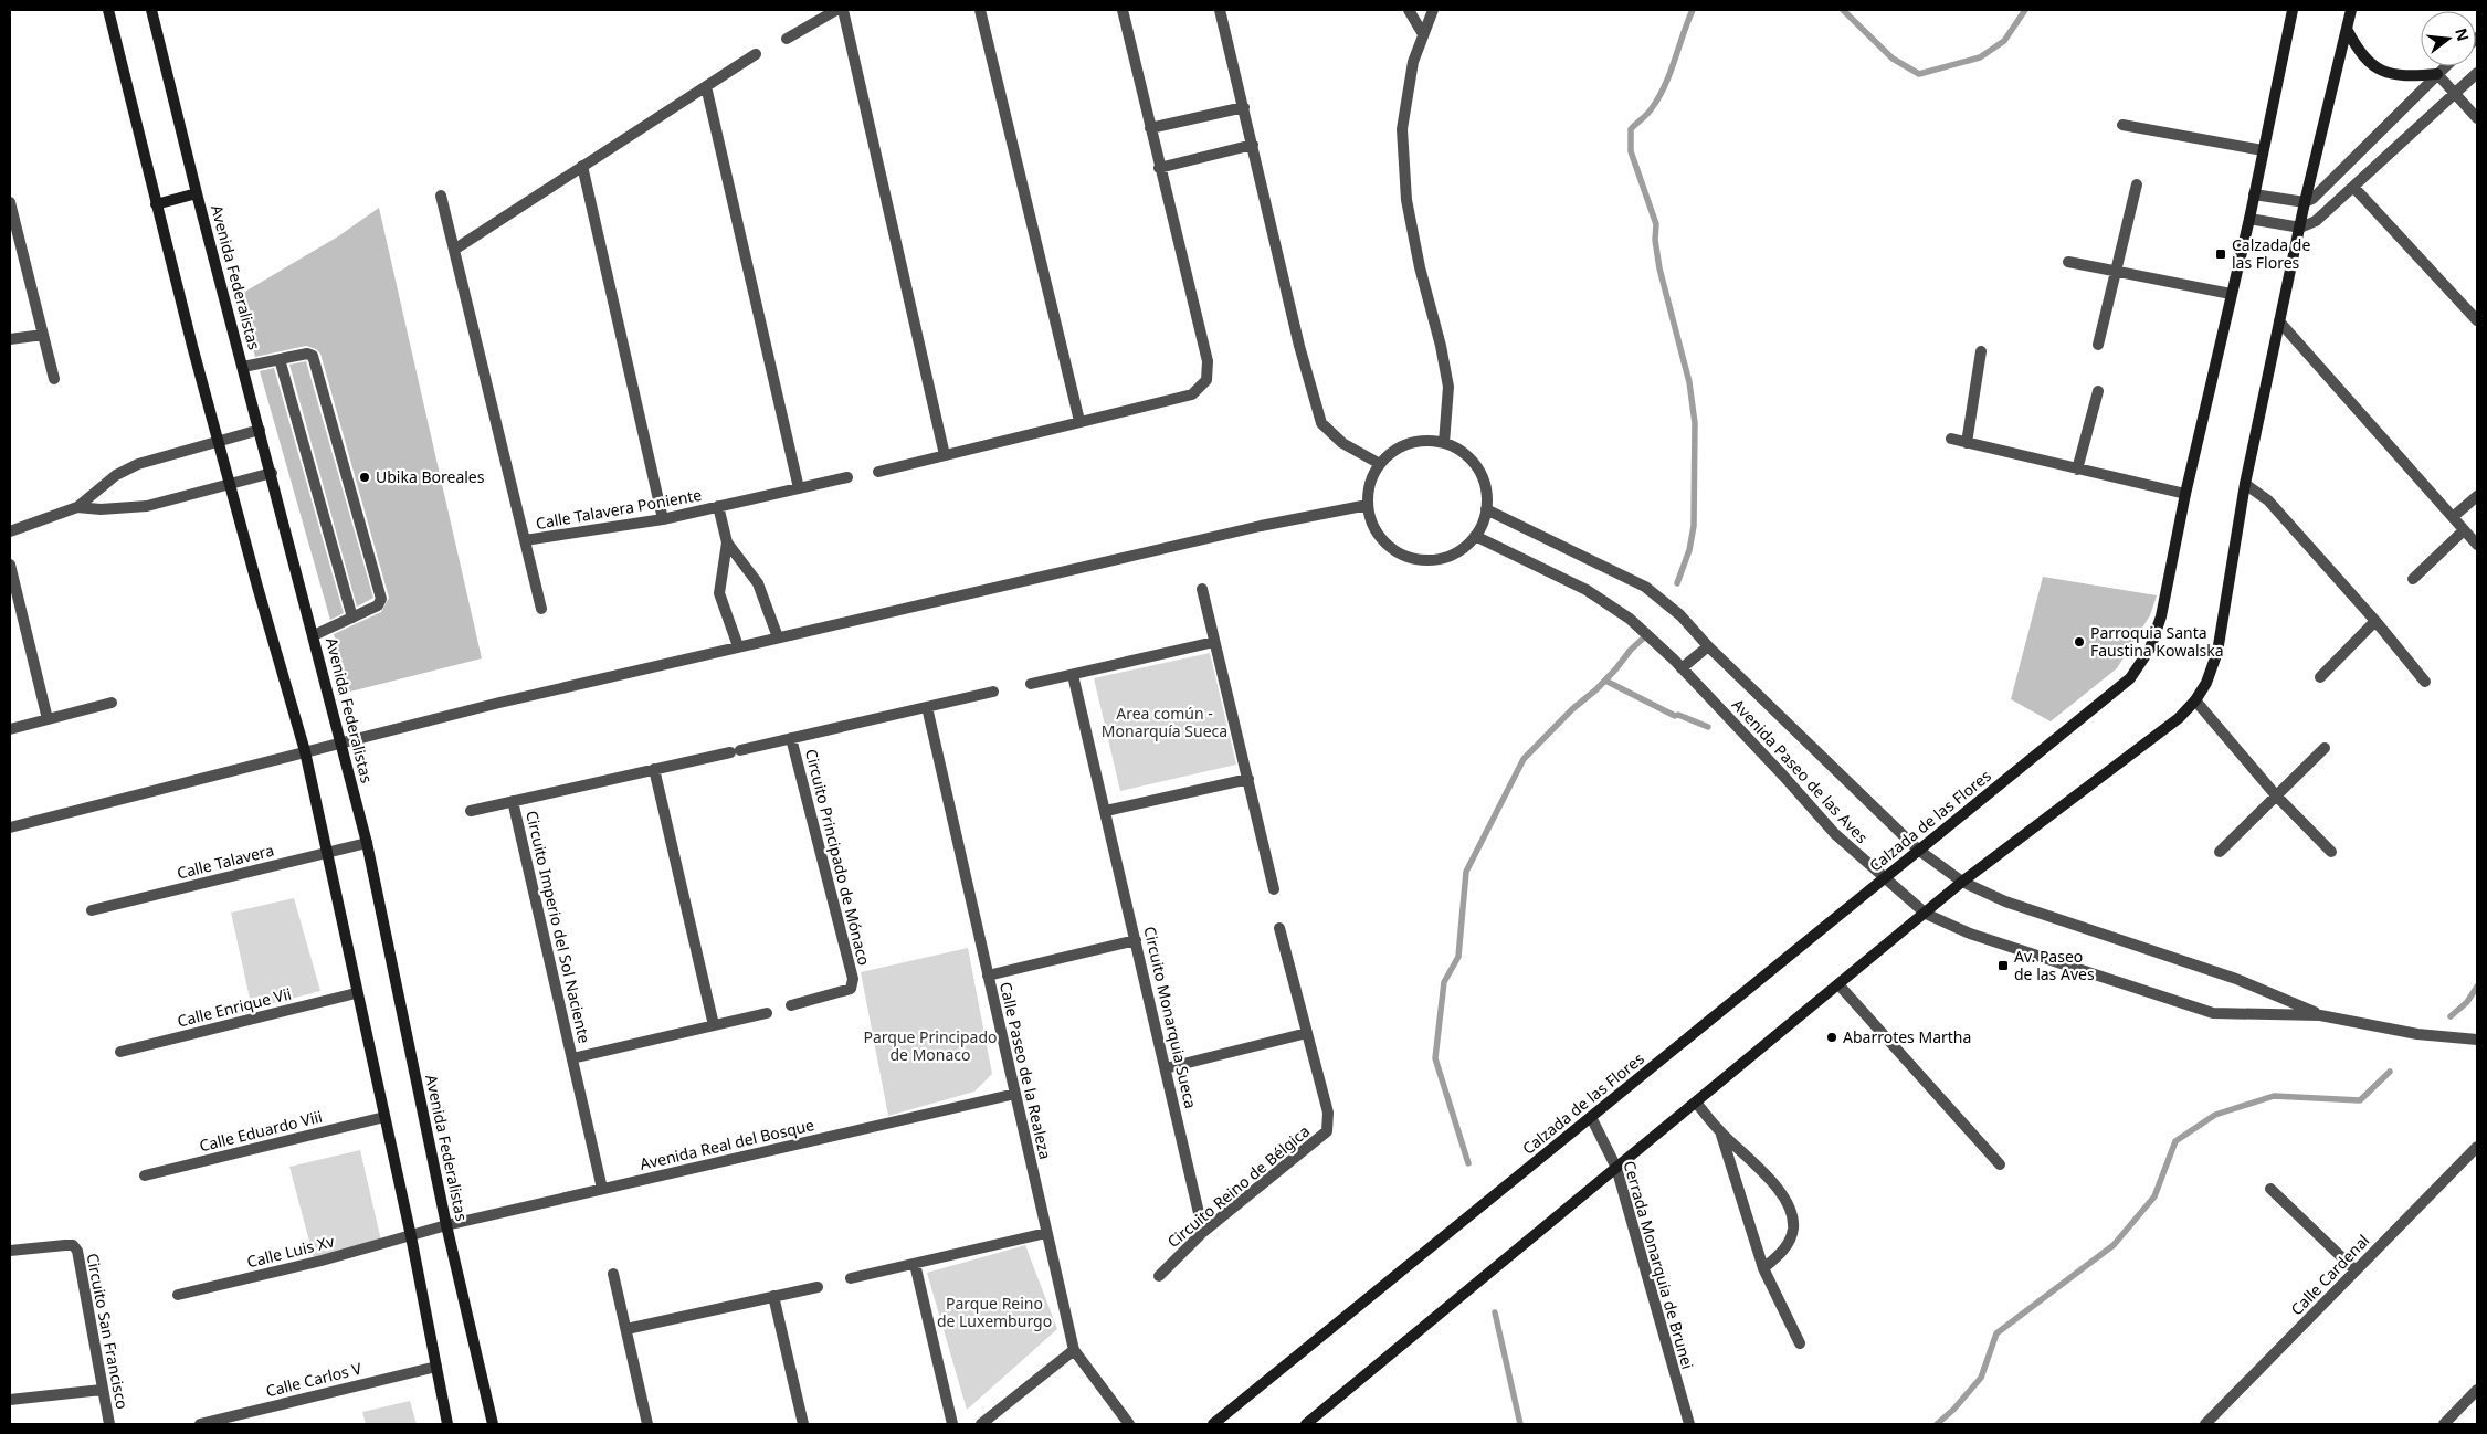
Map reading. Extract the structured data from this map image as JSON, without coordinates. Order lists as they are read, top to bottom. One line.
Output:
{"streets":{"street":["Avenida Federalistas","Calle Talavera Poniente","Avenida Paseo de las Aves","Calzada de las Flores","Circuito Principado de Mónaco","Calle Talavera","Circuito Imperio del Sol Naciente","Calle Enrique Vii","Circuito Monarquia Sueca","Calle Paseo de la Realeza","Calle Eduardo Viii","Avenida Real del Bosque","Circuito Reino de Bélgica","Calle Luis Xv","Cerrada Monarquia de Brunei","Calle Cardenal","Circuito San Francisco","Calle Carlos V"]},"crossings":[["Avenida Federalistas","Calle Talavera"],["Avenida Federalistas","Avenida Real del Bosque"],["Avenida Federalistas","Calle Luis Xv"],["Avenida Paseo de las Aves","Calzada de las Flores"],["Calzada de las Flores","Cerrada Monarquia de Brunei"],["Circuito Principado de Mónaco","Circuito Imperio del Sol Naciente"],["Circuito Principado de Mónaco","Calle Paseo de la Realeza"],["Circuito Imperio del Sol Naciente","Avenida Real del Bosque"],["Circuito Monarquia Sueca","Circuito Reino de Bélgica"],["Calle Paseo de la Realeza","Avenida Real del Bosque"],["Avenida Real del Bosque","Calle Luis Xv"]],"parks":["Area común - Monarquía Sueca","Parque Principado de Monaco","Parque Reino de Luxemburgo"],"places":{"transit":["Calzada de las Flores","Av. Paseo de las Aves"],"other":["Ubika Boreales","Parroquia Santa Faustina Kowalska","Abarrotes Martha"]},"north":"right"}
